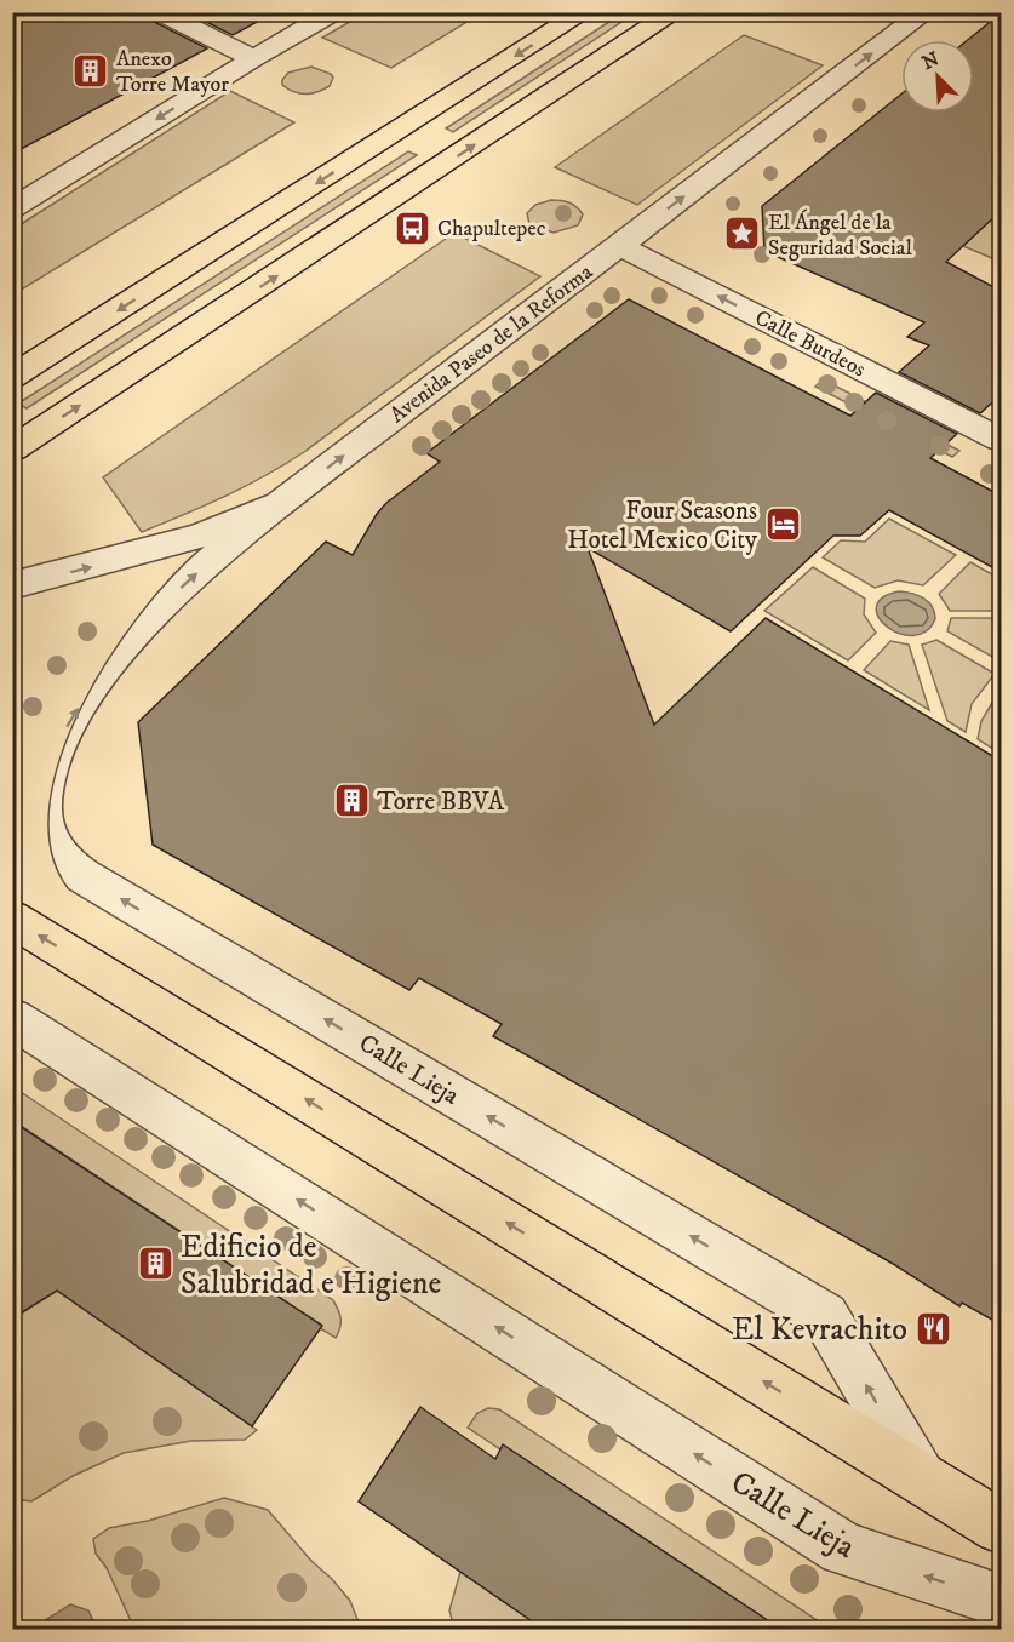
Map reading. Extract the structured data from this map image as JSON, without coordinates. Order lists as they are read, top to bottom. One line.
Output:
{"streets":{"main road":["Calle Lieja"],"street":["Avenida Paseo de la Reforma","Calle Burdeos"]},"crossings":[["Avenida Paseo de la Reforma","Calle Burdeos"],["Avenida Paseo de la Reforma","Calle Lieja"]],"one_way":["Avenida Paseo de la Reforma","Calle Burdeos","Calle Lieja"],"places":{"building":["Anexo Torre Mayor","Torre BBVA","Edificio de Salubridad e Higiene"],"bus stop":["Chapultepec"],"place":["El Ángel de la Seguridad Social"],"hotel":["Four Seasons Hotel Mexico City"],"restaurant":["El Kevrachito"]},"north":"top left"}
